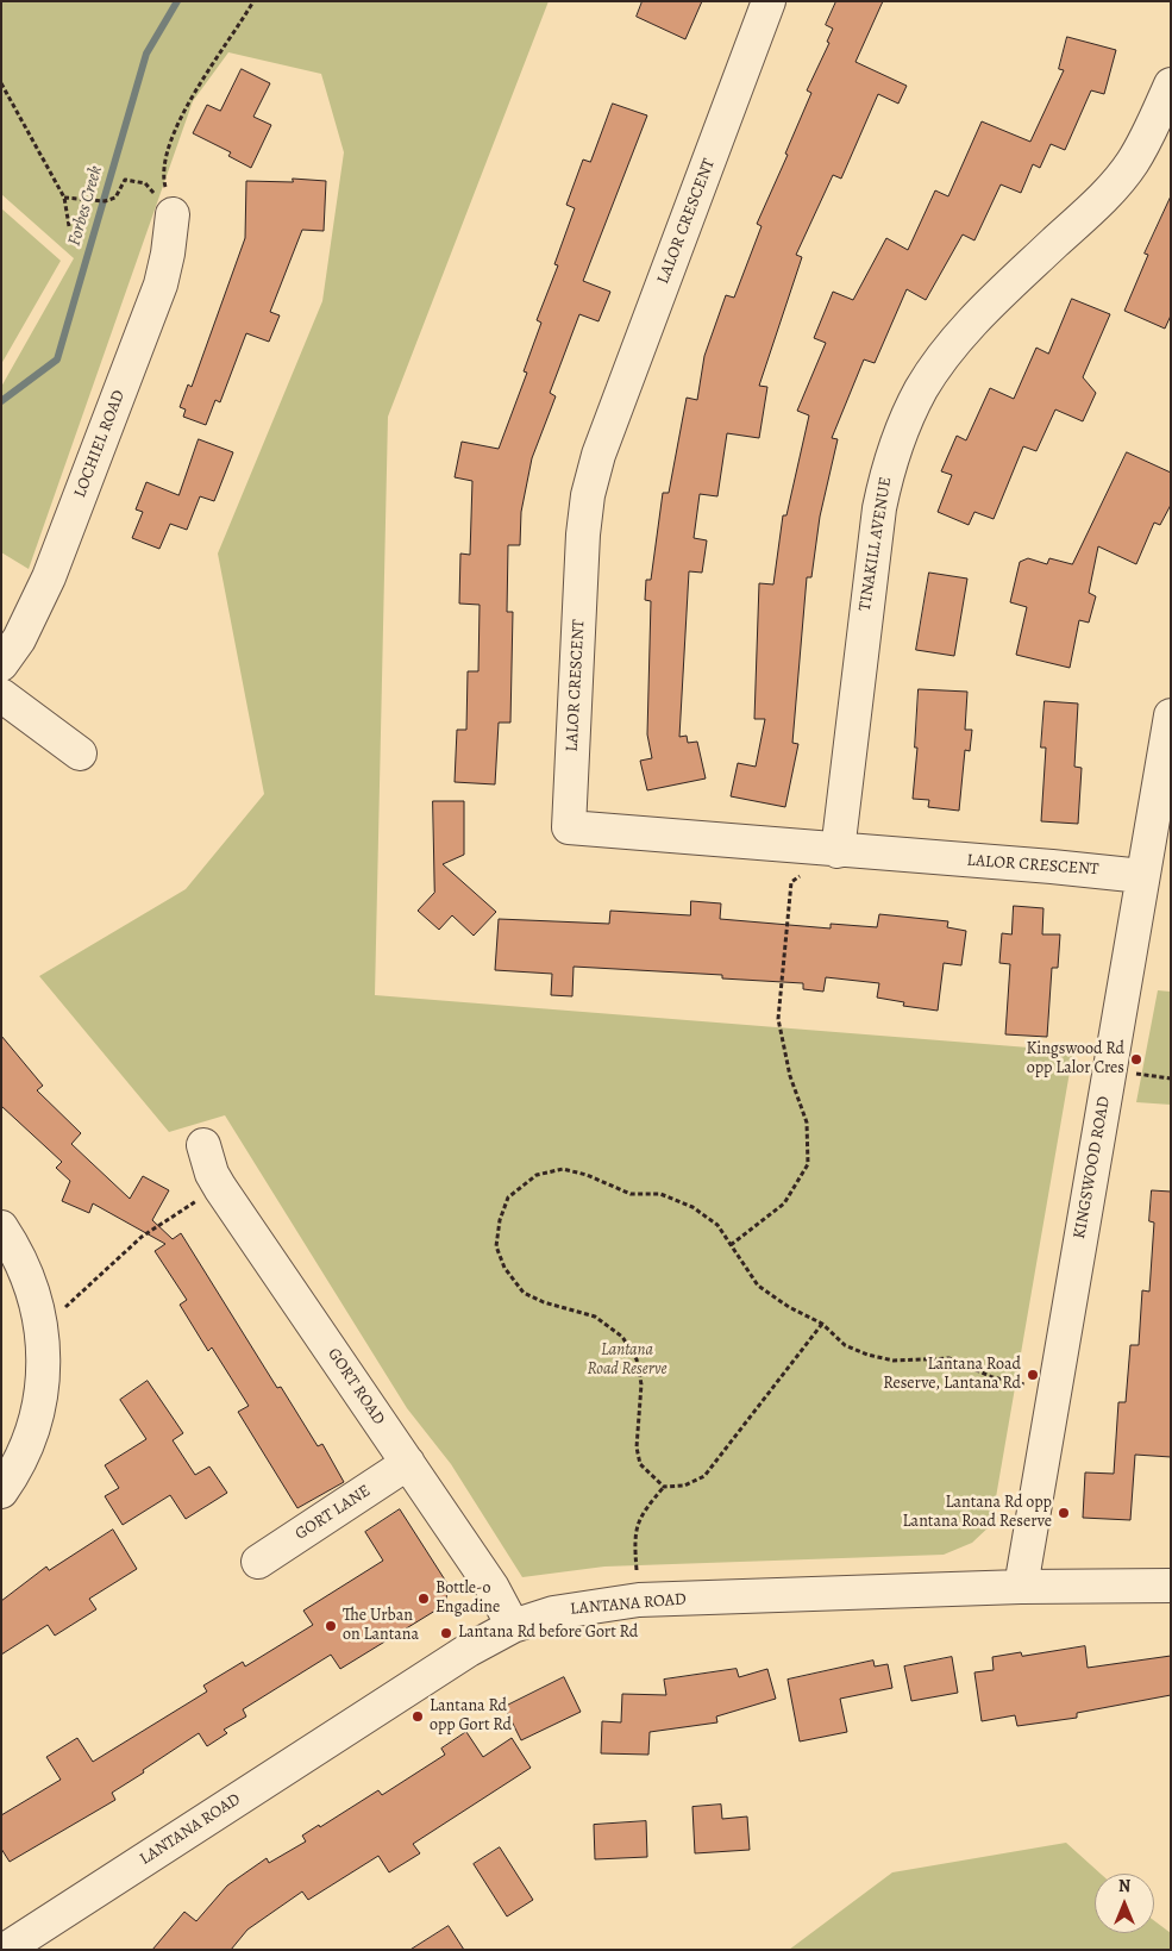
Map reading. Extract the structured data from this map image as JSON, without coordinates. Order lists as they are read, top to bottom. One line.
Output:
{"streets":{"street":["LALOR CRESCENT","LOCHIEL ROAD","TINAKILL AVENUE","KINGSWOOD ROAD","GORT ROAD","GORT LANE","LANTANA ROAD"]},"crossings":[["LALOR CRESCENT","TINAKILL AVENUE"],["LALOR CRESCENT","KINGSWOOD ROAD"],["KINGSWOOD ROAD","LANTANA ROAD"],["GORT ROAD","GORT LANE"],["GORT ROAD","LANTANA ROAD"]],"water":["Forbes Creek"],"parks":["Lantana Road Reserve"],"places":["Kingswood Rd opp Lalor Cres","Lantana Road Reserve, Lantana Rd","Lantana Rd opp Lantana Road Reserve","Bottle-o Engadine","The Urban on Lantana","Lantana Rd before Gort Rd","Lantana Rd opp Gort Rd"],"north":"top"}
